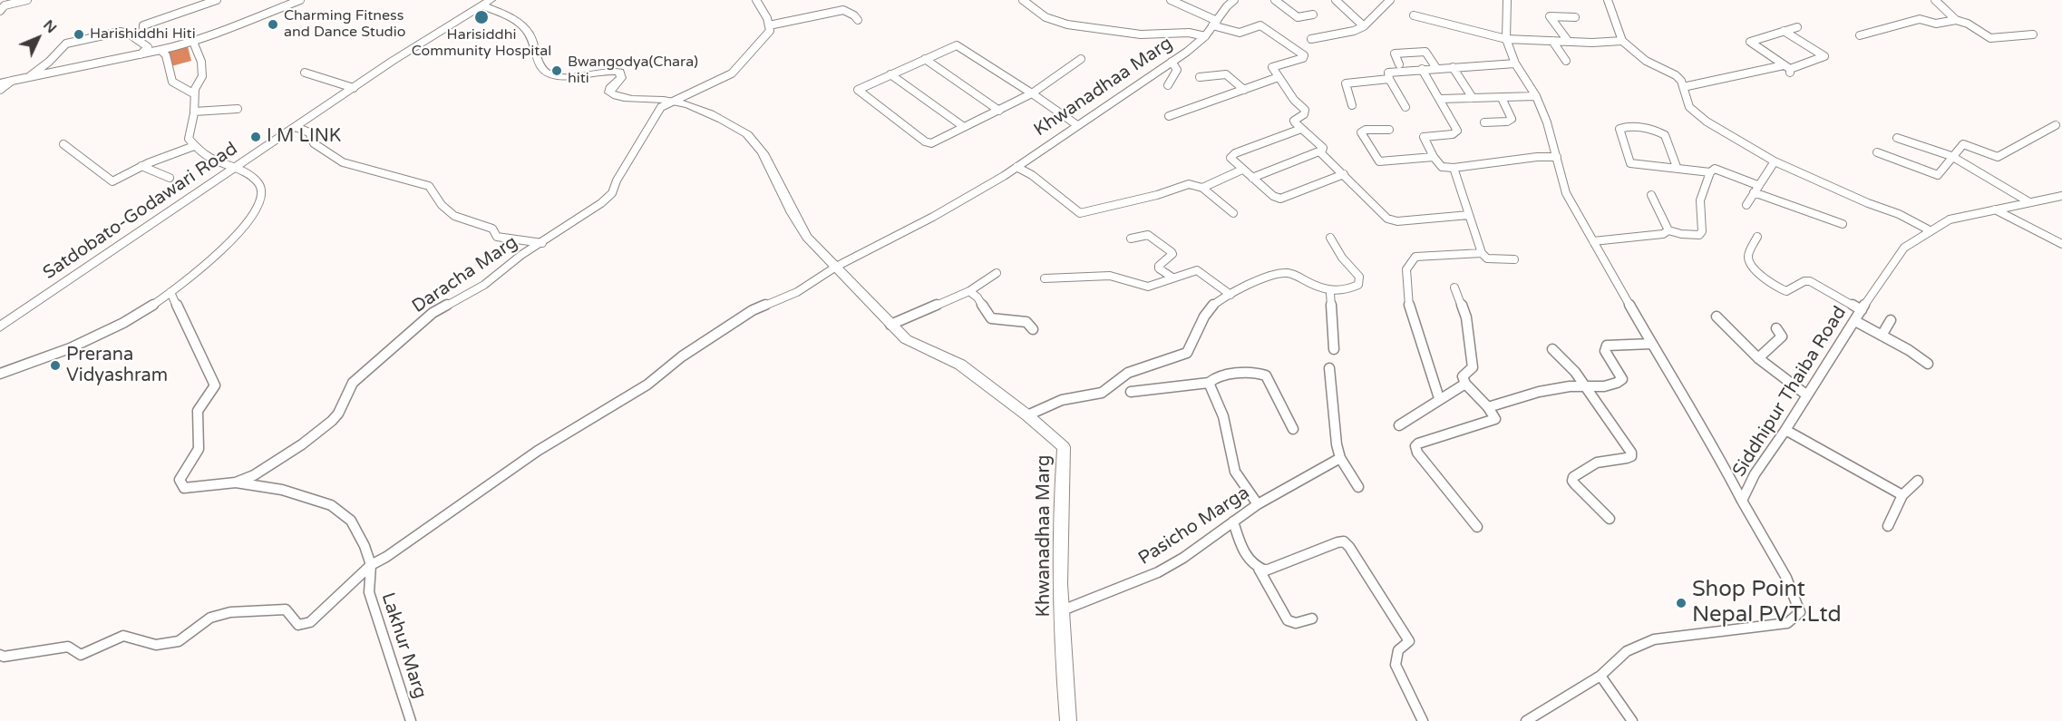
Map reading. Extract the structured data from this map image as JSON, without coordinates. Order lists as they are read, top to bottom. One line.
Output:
{"streets":{"street":["Khwanadhaa Marg","Satdobato-Godawari Road","Daracha Marg","Siddhipur Thaiba Road","Pasicho Marga","Lakhur Marg"]},"crossings":[["Khwanadhaa Marg","Satdobato-Godawari Road"],["Khwanadhaa Marg","Daracha Marg"],["Khwanadhaa Marg","Pasicho Marga"],["Daracha Marg","Lakhur Marg"]],"places":["Harisiddhi Community Hospital","Charming Fitness and Dance Studio","Harishiddhi Hiti","Bwangodya(Chara) hiti","I M LINK","Prerana Vidyashram","Shop Point Nepal PVT.Ltd"],"north":"top right"}
